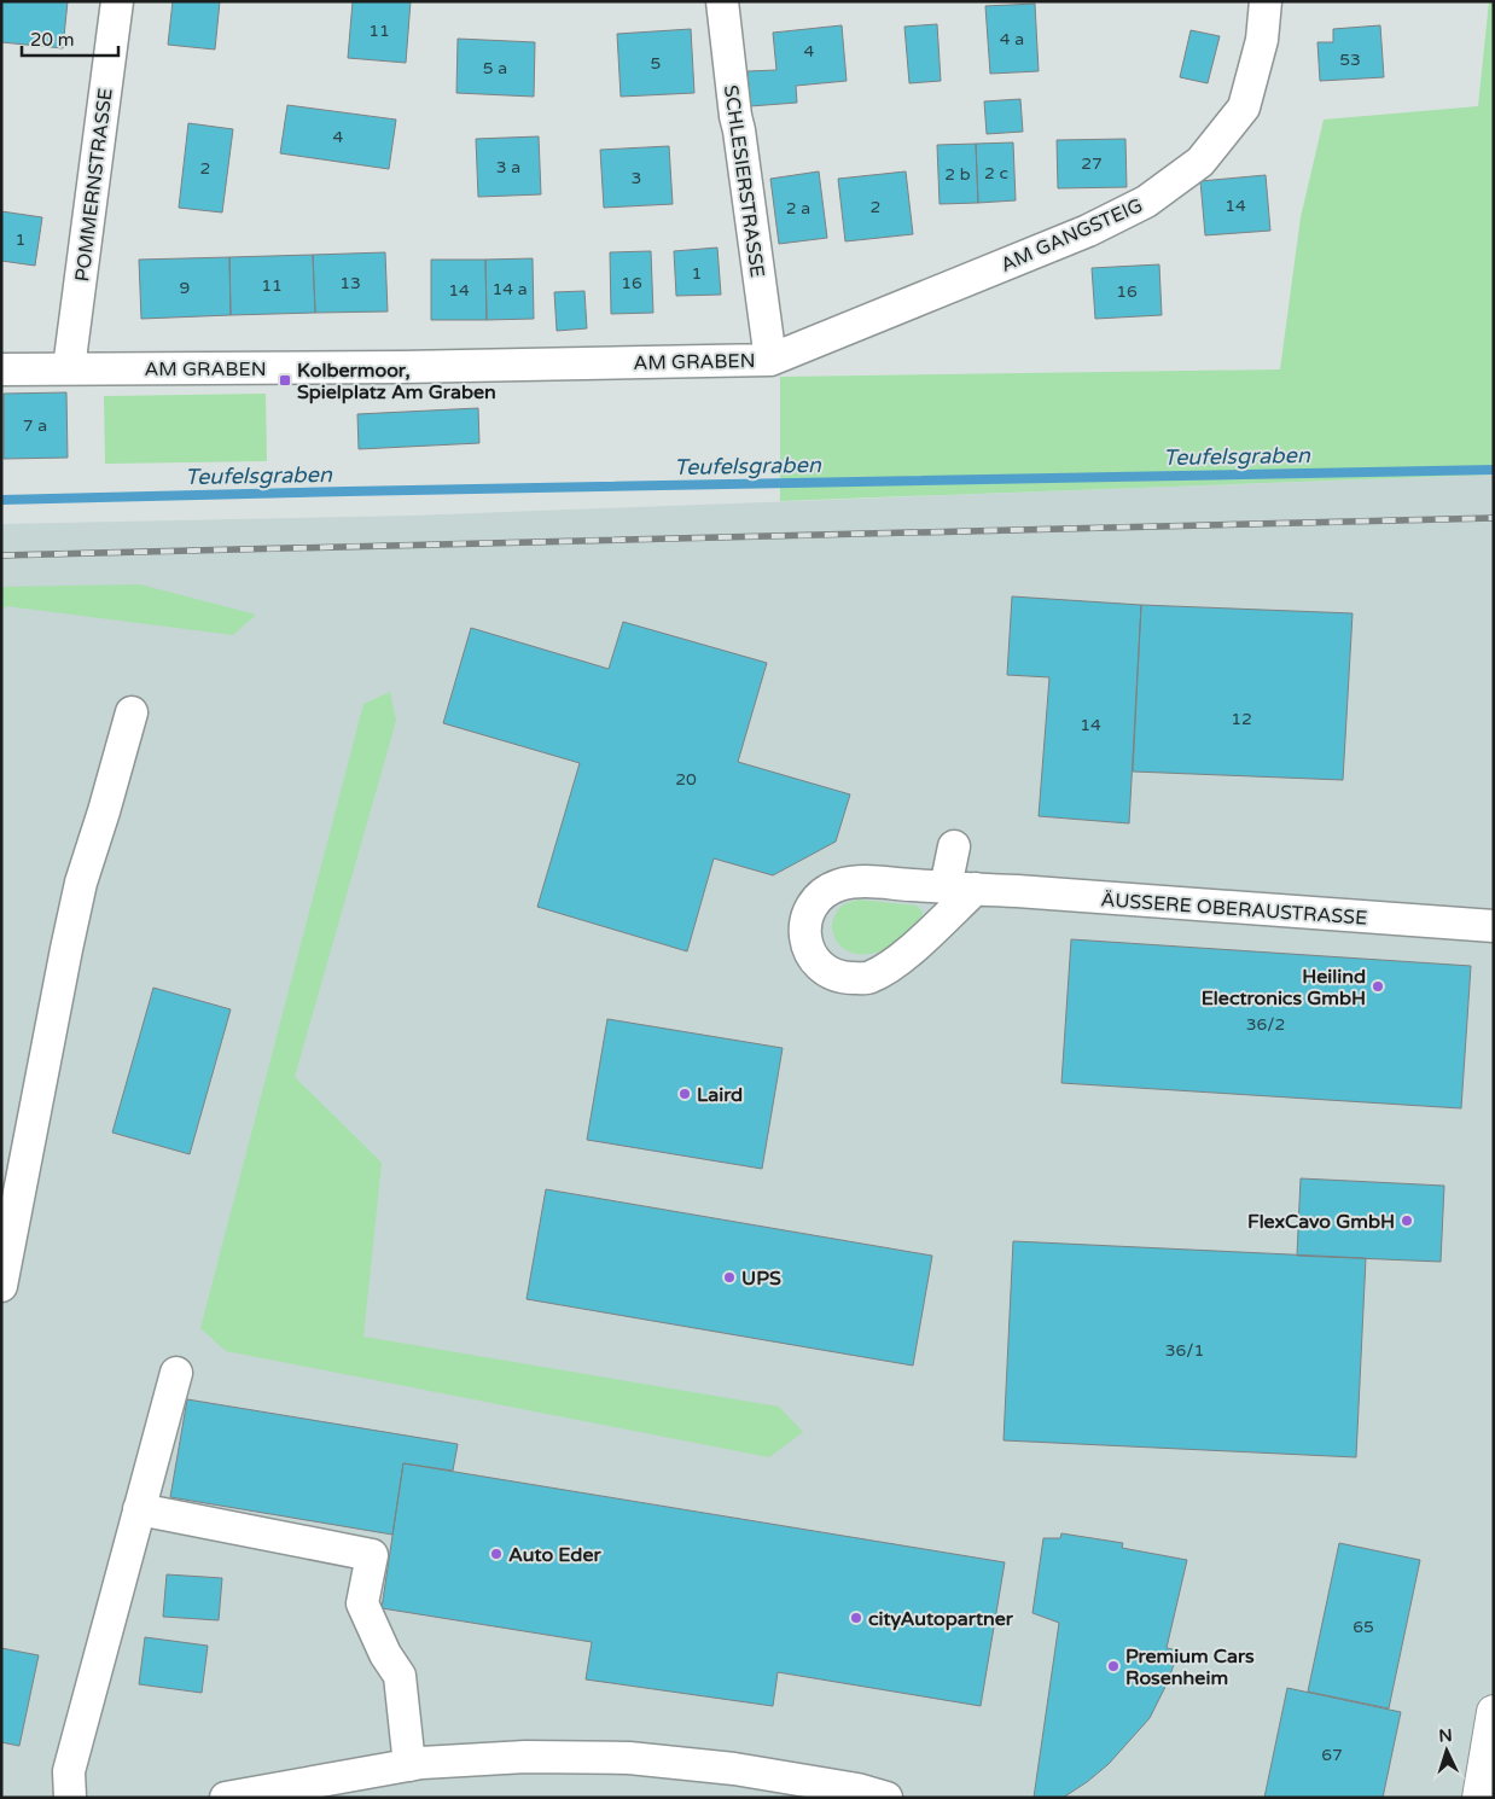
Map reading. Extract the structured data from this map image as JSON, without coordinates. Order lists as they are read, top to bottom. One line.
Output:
{"streets":{"street":["SCHLESIERSTRASSE","POMMERNSTRASSE","AM GANGSTEIG","AM GRABEN","ÄUSSERE OBERAUSTRASSE"]},"crossings":[["SCHLESIERSTRASSE","AM GANGSTEIG"],["SCHLESIERSTRASSE","AM GRABEN"],["POMMERNSTRASSE","AM GRABEN"],["AM GANGSTEIG","AM GRABEN"]],"water":["Teufelsgraben"],"places":{"transit":["Kolbermoor, Spielplatz Am Graben"],"other":["Heilind Electronics GmbH","Laird","FlexCavo GmbH","UPS","Auto Eder","cityAutopartner","Premium Cars Rosenheim"]},"house_numbers":["11","4 a","4","53","5","5 a","4","27","3 a","2","2 c","2 b","3","14","2","2 a","1","1","13","16","11","9","14 a","14","16","7 a","12","14","20","36/2","36/1","65","67"],"scale_bar":"20 m","north":"top"}
